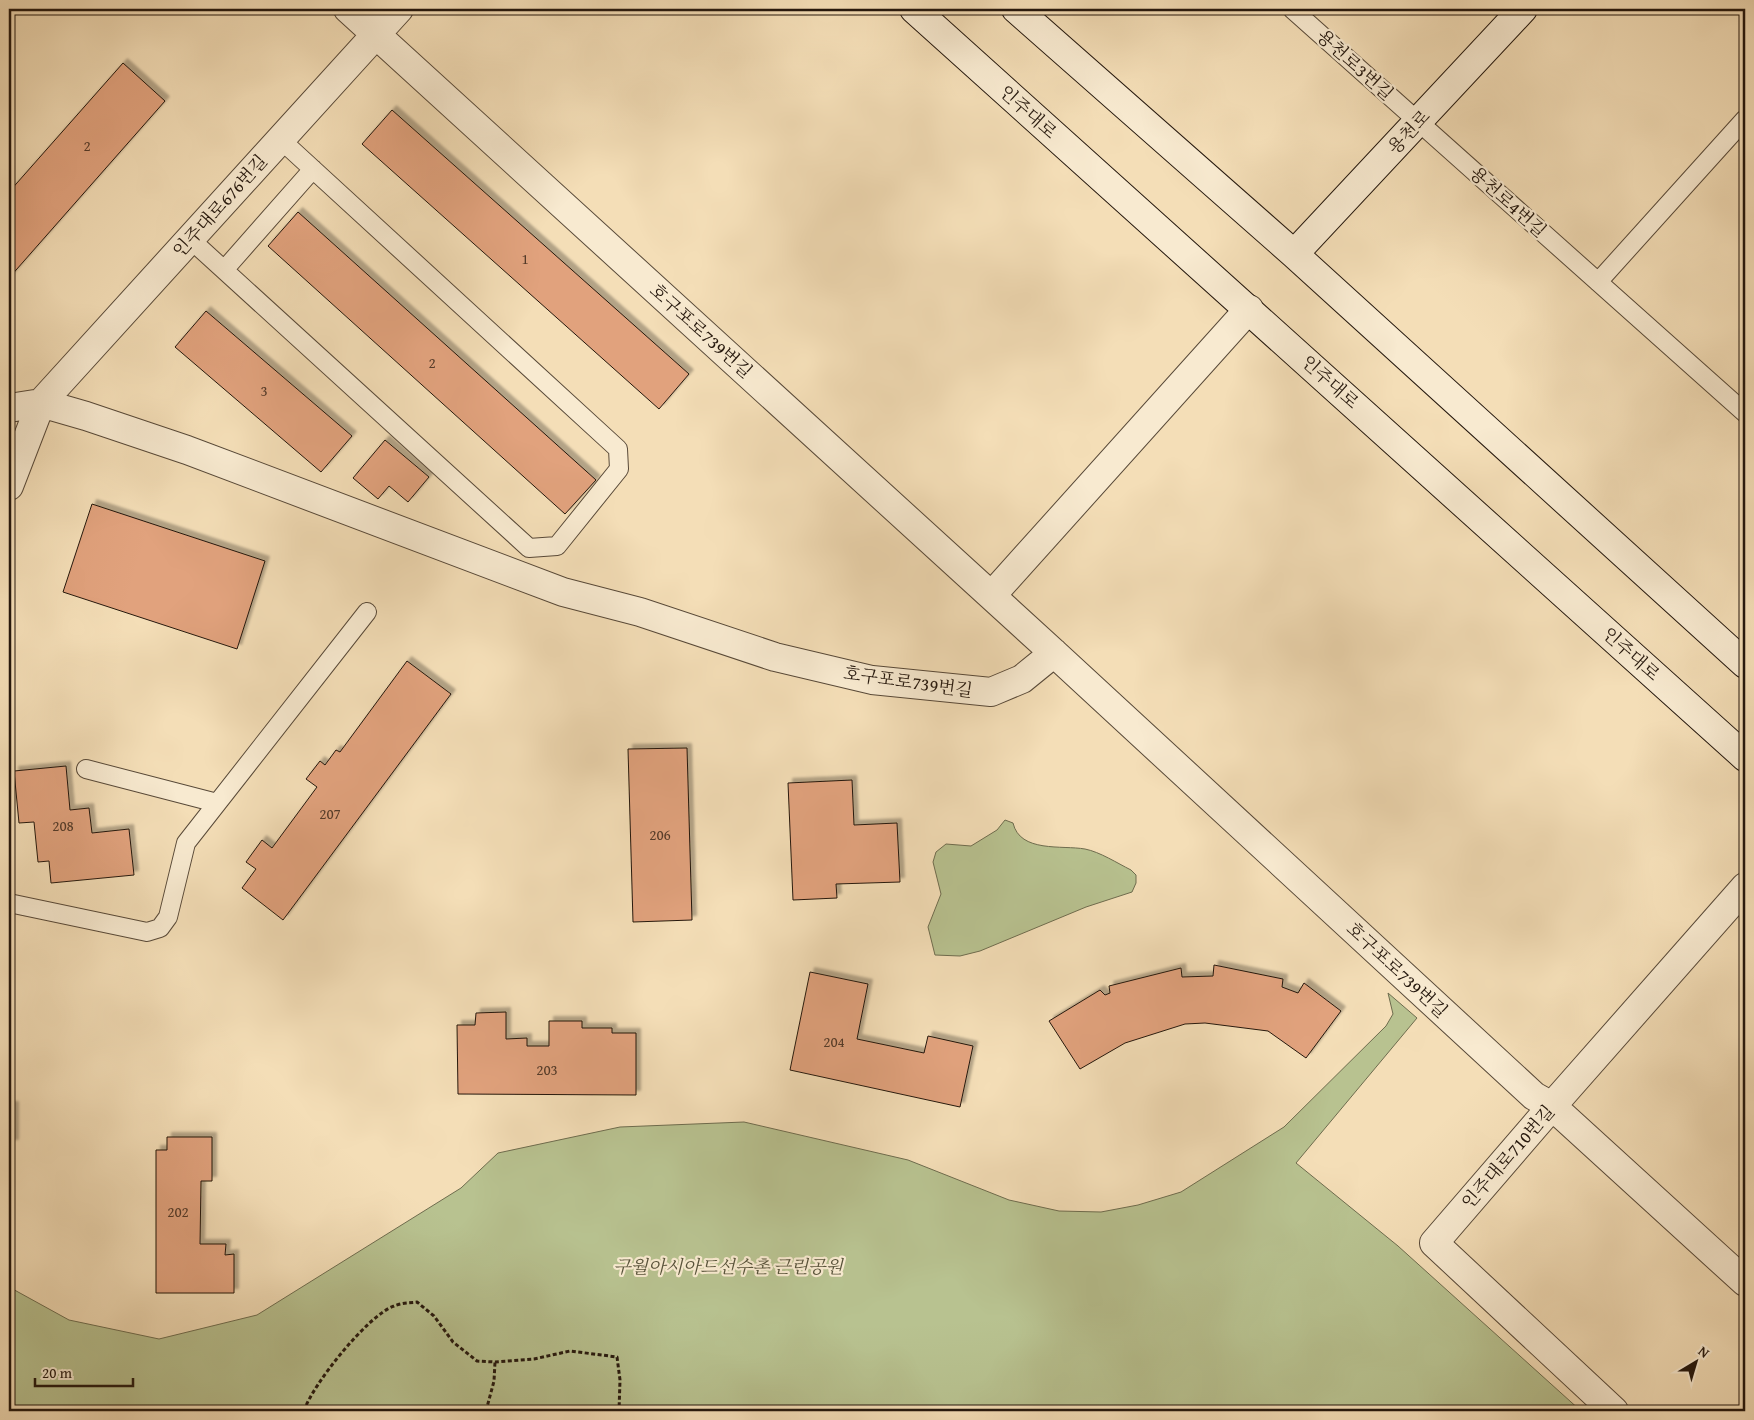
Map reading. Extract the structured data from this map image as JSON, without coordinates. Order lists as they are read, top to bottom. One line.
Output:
{"streets":{"street":["인주대로","용천로","인주대로676번길","호구포로739번길","인주대로710번길"],"lane":["용천로3번길","용천로4번길"]},"crossings":[["용천로3번길","용천로"],["용천로3번길","용천로4번길"],["용천로","용천로4번길"],["인주대로676번길","호구포로739번길"],["호구포로739번길","인주대로710번길"]],"parks":["구월아시아드선수촌 근린공원"],"house_numbers":["2","1","2","3","207","208","206","204","203","202"],"scale_bar":"20 m","north":"top right"}
